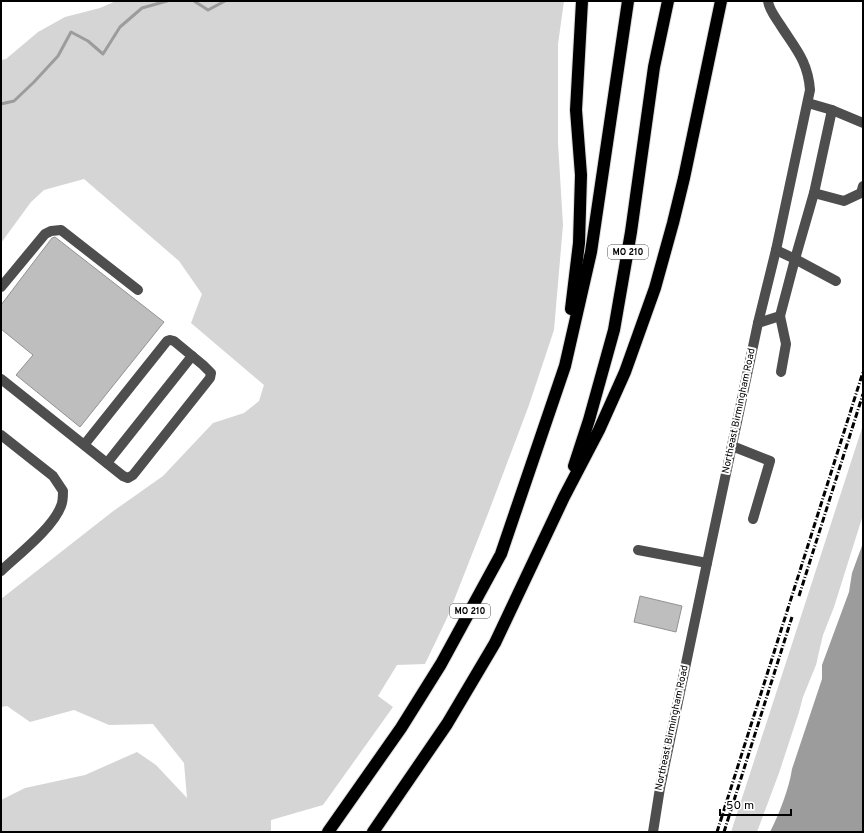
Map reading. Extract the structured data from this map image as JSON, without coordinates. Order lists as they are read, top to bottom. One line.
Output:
{"streets":{"highway":["MO 210"],"street":["Northeast Birmingham Road"]},"scale_bar":"50 m"}
